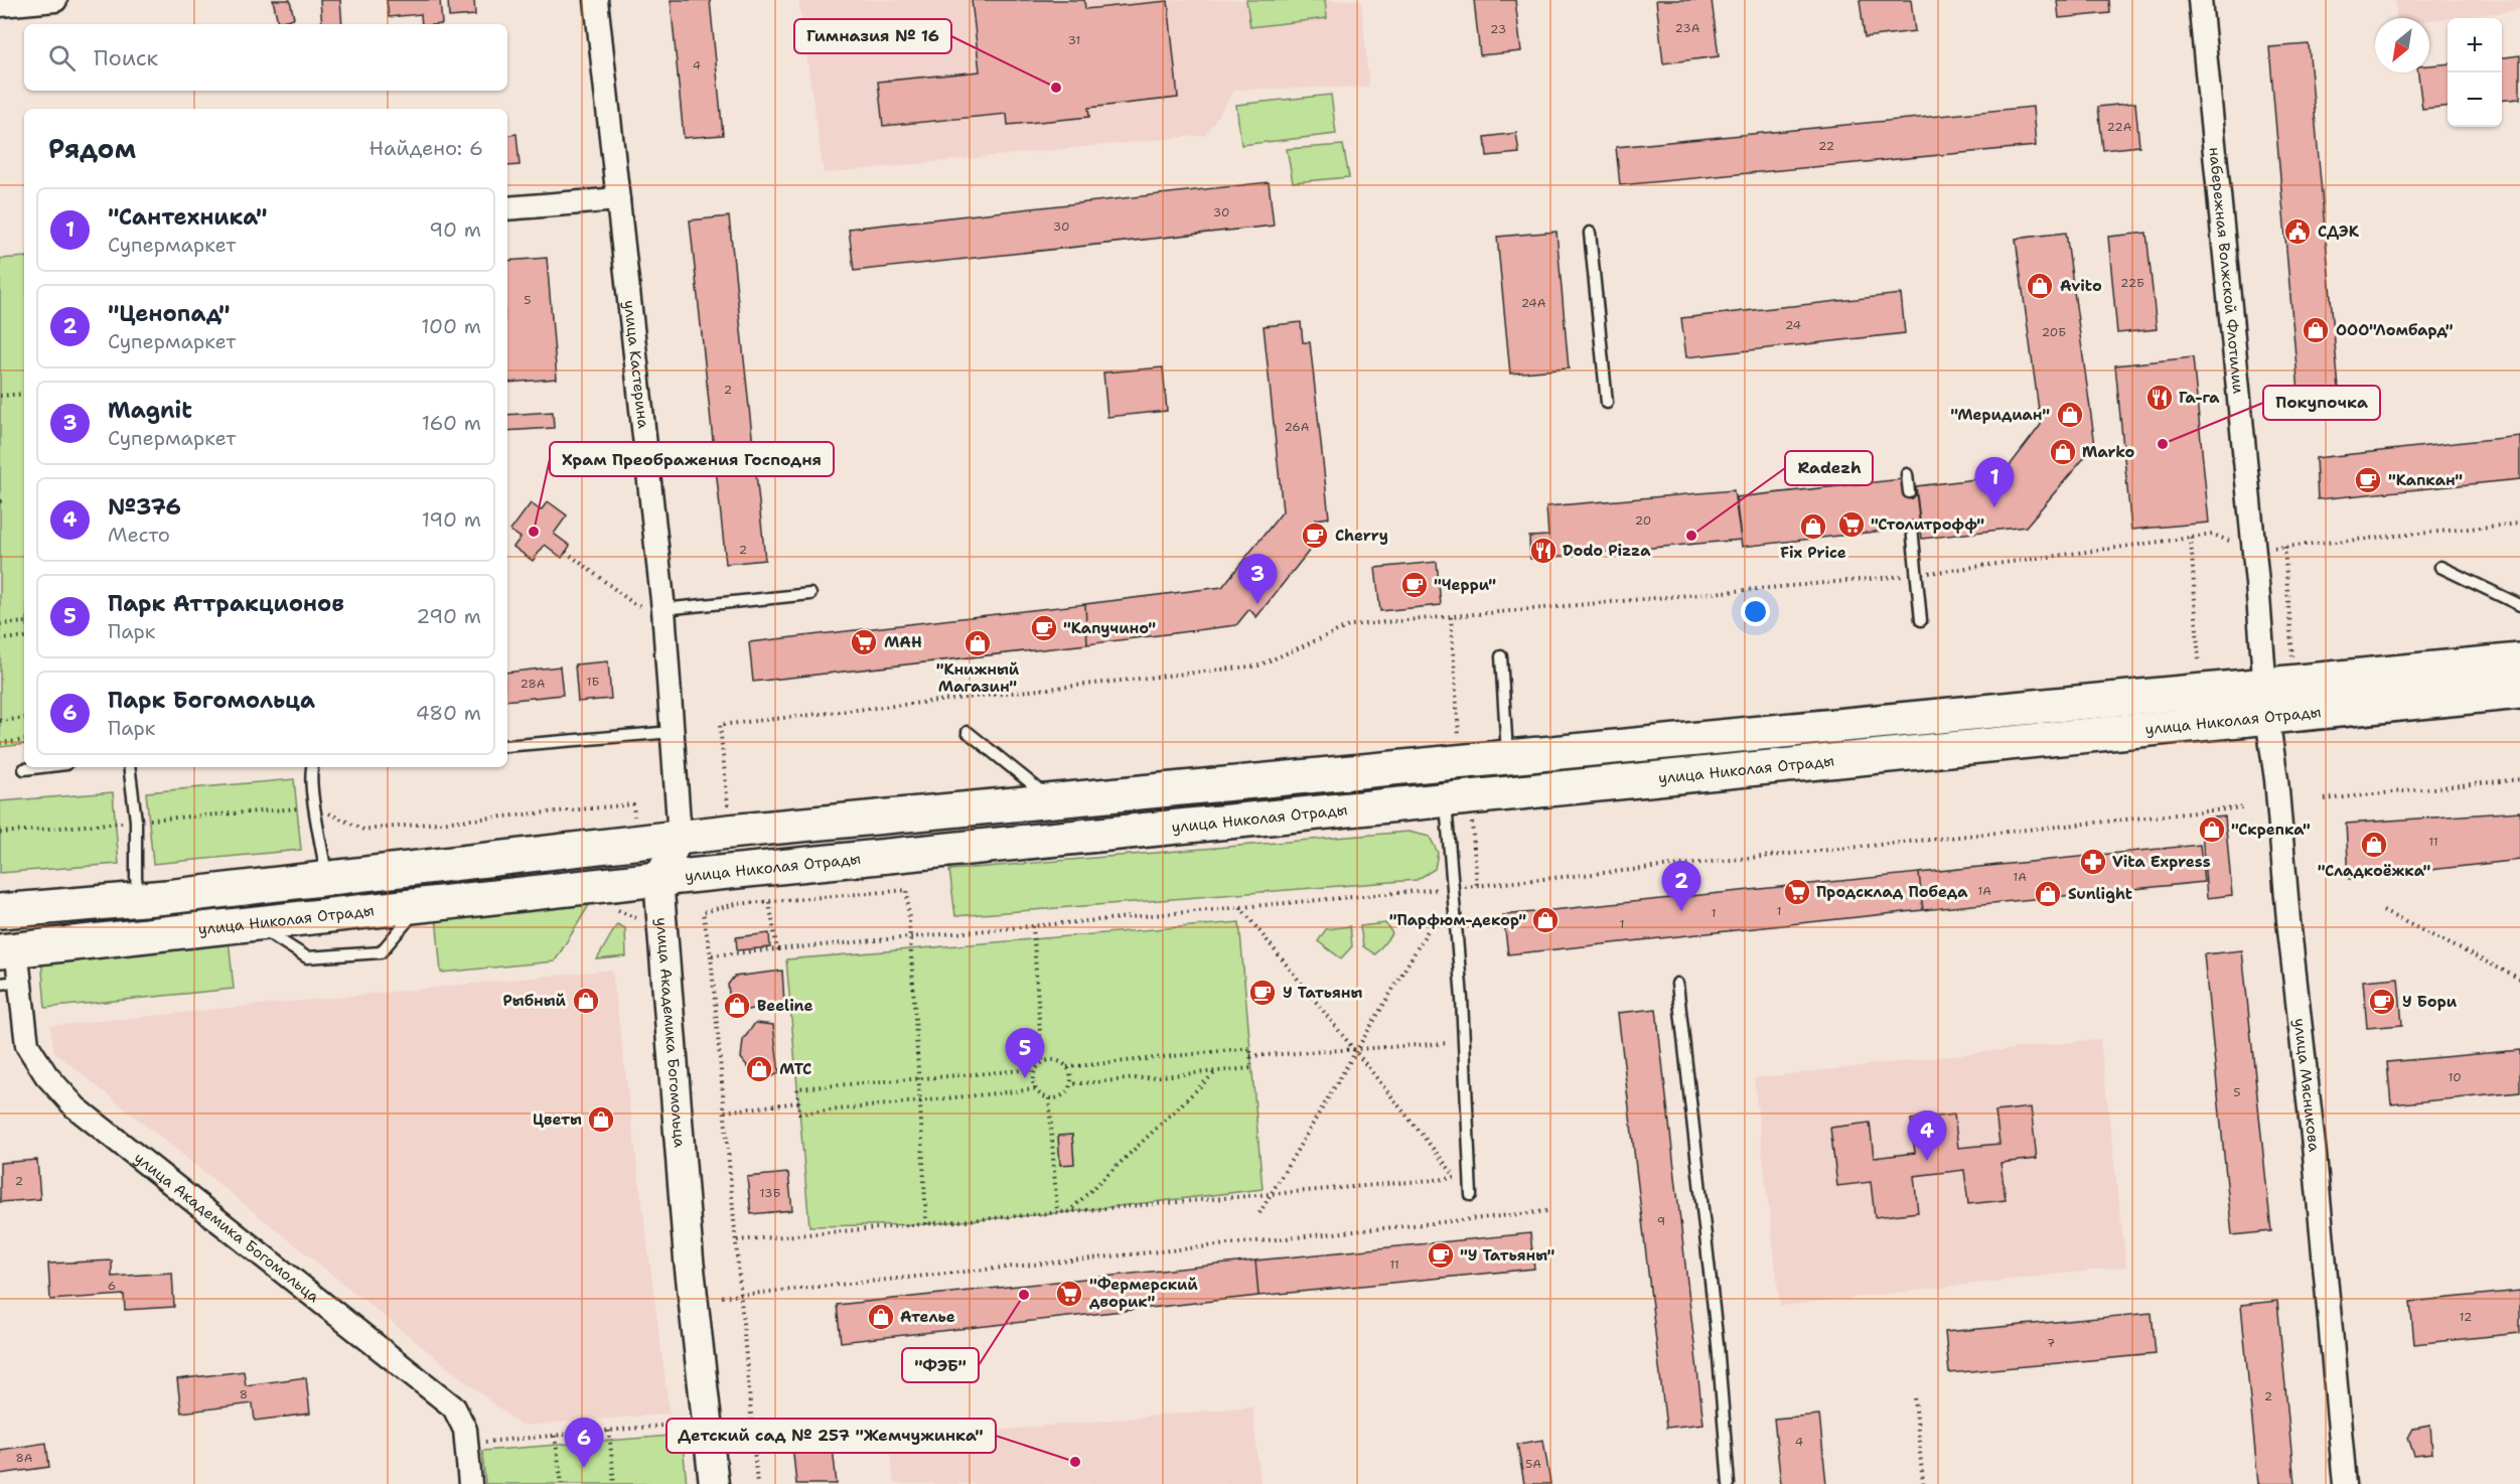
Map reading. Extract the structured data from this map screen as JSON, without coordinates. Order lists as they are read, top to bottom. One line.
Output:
{"streets":{"main road":["улица Николая Отрады"],"street":["набережная Волжской Флотилии","улица Кастерина","улица Академика Богомольца","улица Мясникова"]},"crossings":[["набережная Волжской Флотилии","улица Николая Отрады"],["набережная Волжской Флотилии","улица Мясникова"],["улица Кастерина","улица Николая Отрады"],["улица Николая Отрады","улица Академика Богомольца"],["улица Николая Отрады","улица Мясникова"]],"places":{"other":["Гимназия № 16","Покупочка","Храм Преображения Господня","Radezh","\"ФЭБ\"","Детский сад № 257 \"Жемчужинка\""],"public building":["СДЭК"],"shop":["Avito","ООО\"Ломбард\"","\"Меридиан\"","Marko","Fix Price","\"Книжный Магазин\"","\"Скрепка\"","\"Сладкоёжка\"","Sunlight","\"Парфюм-декор\"","Рыбный","Beeline","МТС","Цветы","Ателье"],"restaurant":["Га-га","Dodo Pizza"],"cafe":["\"Капкан\"","Cherry","\"Черри\"","\"Капучино\"","У Татьяны","У Бори","\"У Татьяны\""],"supermarket":["\"Столитрофф\"","МАН","Продсклад Победа","\"Фермерский дворик\""],"pharmacy":["Vita Express"]},"house_numbers":["23А","23","31","4","22А","22","30","30","22Б","5","24А","24","20Б","2","26А","20","2","1Б","28А","11","1А","1А","1","1","1","10","5","2","13Б","9","11","6","12","7","8","2","4","8А","5А"],"north":"bottom left","page":{"map_buttons":["+","−"],"search":"Поиск","heading":["Рядом","Найдено: 6"],"list":[{"mark":"1","name":"\"Сантехника\"","note":"Супермаркет","value":"90 m"},{"mark":"2","name":"\"Ценопад\"","note":"Супермаркет","value":"100 m"},{"mark":"3","name":"Magnit","note":"Супермаркет","value":"160 m"},{"mark":"4","name":"№376","note":"Место","value":"190 m"},{"mark":"5","name":"Парк Аттракционов","note":"Парк","value":"290 m"},{"mark":"6","name":"Парк Богомольца","note":"Парк","value":"480 m"}],"pins":["1","3","2","5","4","6"]}}
